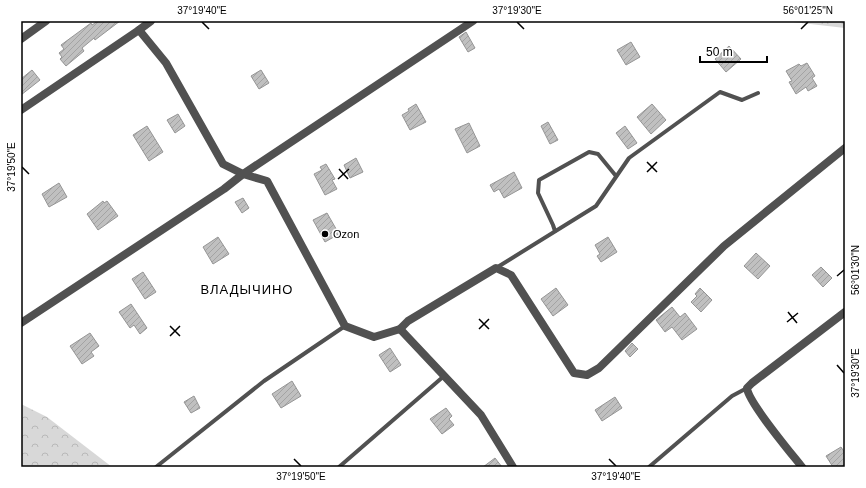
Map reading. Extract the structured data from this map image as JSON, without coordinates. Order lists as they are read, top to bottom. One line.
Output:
{"districts":["ВЛАДЫЧИНО"],"places":["Ozon"],"scale_bar":"50 m","coordinates":["37°19'40\"E","37°19'30\"E","56°01'25\"N","37°19'50\"E","56°01'30\"N"]}
